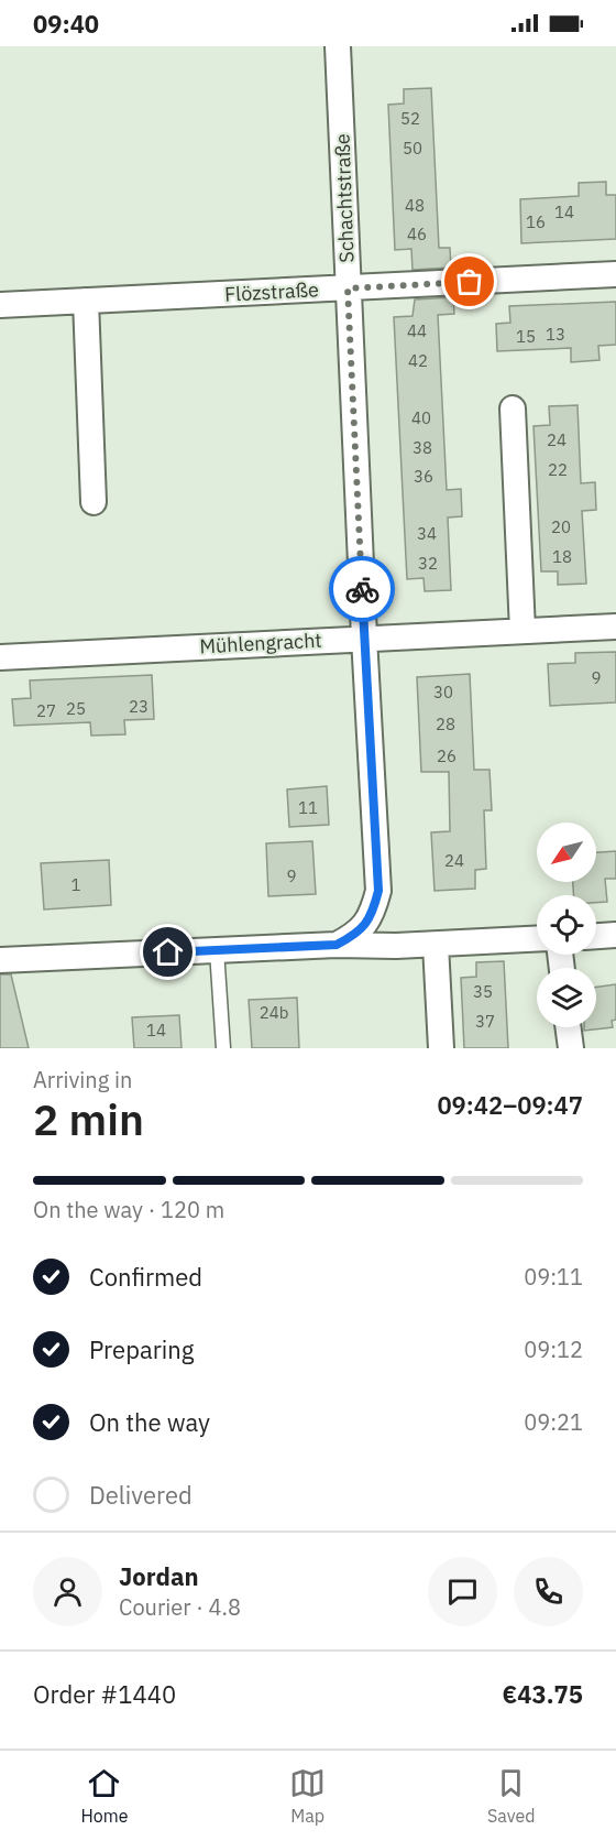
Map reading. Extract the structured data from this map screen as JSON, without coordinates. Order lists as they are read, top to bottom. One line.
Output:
{"streets":{"street":["Schachtstraße","Flözstraße","Mühlengracht"]},"crossings":[["Schachtstraße","Flözstraße"],["Schachtstraße","Mühlengracht"]],"house_numbers":["52","50","48","14","16","46","44","13","15","42","40","24","38","22","36","20","34","18","32","9","30","23","25","27","28","26","11","24","9","1","35","24b","37","14"],"north":"bottom left","page":{"status":"09:40","heading":["2 min","Arriving in","09:42–09:47"],"panel":["Jordan","Courier · 4.8","Order #1440","€43.75"],"bar":"On the way · 120 m","list":[["Confirmed","09:11"],["Preparing","09:12"],["On the way","09:21"],"Delivered"],"tabs":["Home","Map","Saved"]}}
